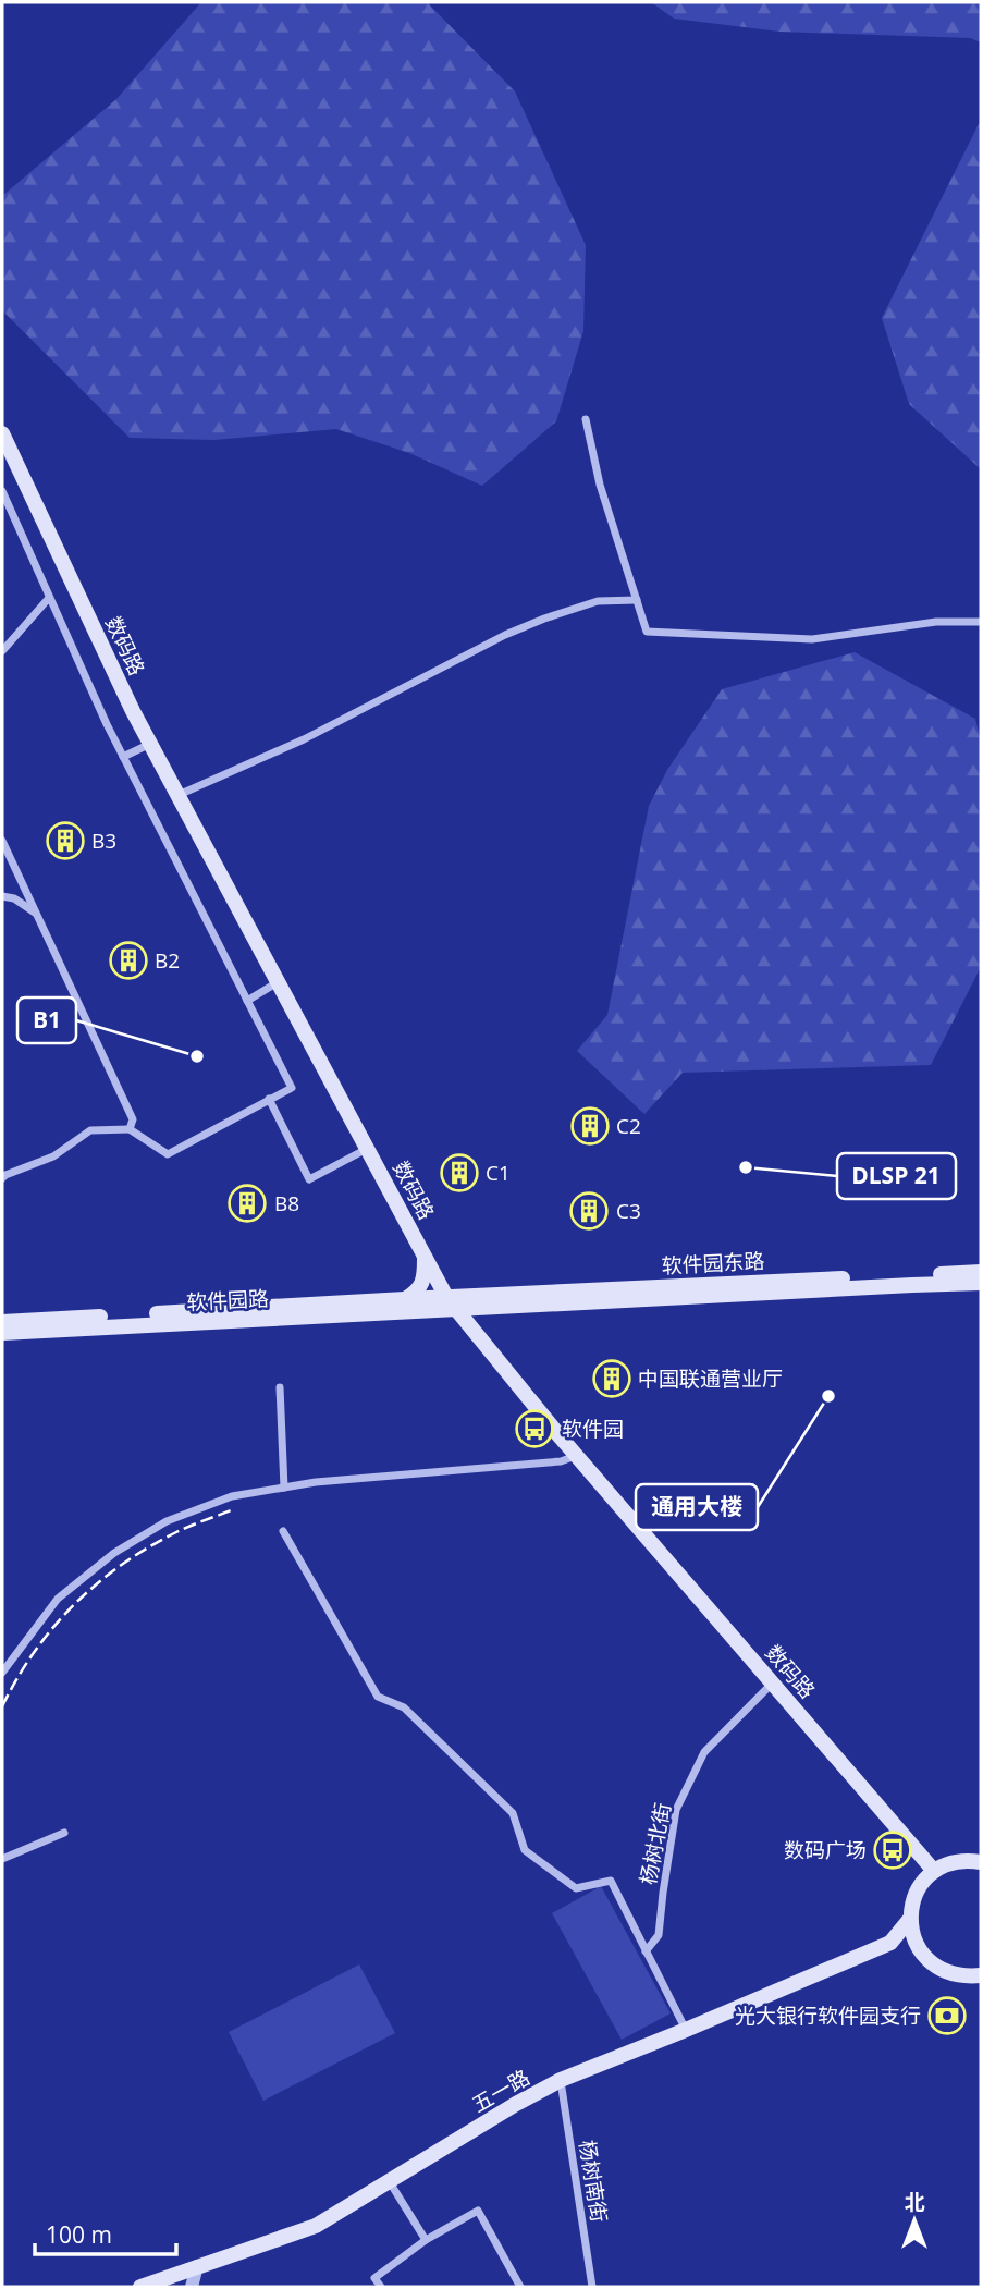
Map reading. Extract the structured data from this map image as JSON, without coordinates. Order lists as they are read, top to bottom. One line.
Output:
{"streets":{"main road":["数码路","软件园东路","软件园路","五一路"],"street":["杨树北街","杨树南街"]},"crossings":[["数码路","软件园东路"],["数码路","软件园路"],["数码路","杨树北街"],["软件园东路","软件园路"],["五一路","杨树南街"]],"places":{"building":["B3","B2","C2","C1","B8","C3","中国联通营业厅"],"other":["B1","DLSP 21","通用大楼"],"bus stop":["软件园","数码广场"],"bank":["光大银行软件园支行"]},"scale_bar":"100 m","north":"top"}
